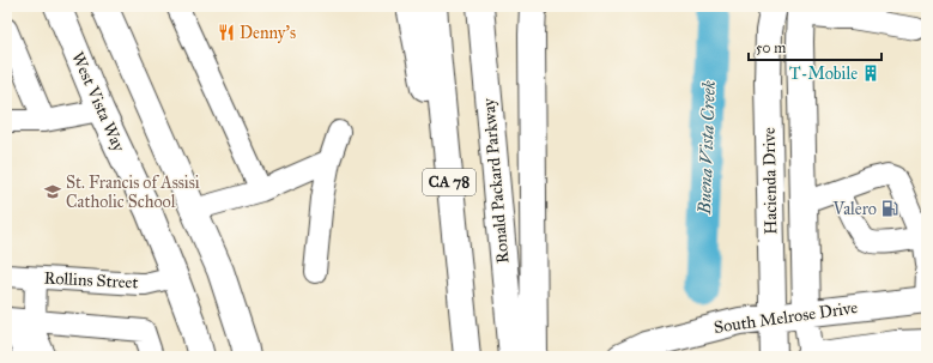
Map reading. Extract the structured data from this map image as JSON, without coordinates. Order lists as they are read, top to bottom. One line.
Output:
{"streets":{"main road":["West Vista Way","Ronald Packard Parkway","Hacienda Drive","CA 78","South Melrose Drive"],"street":["Rollins Street"]},"crossings":[["West Vista Way","Rollins Street"],["Hacienda Drive","South Melrose Drive"]],"water":["Buena Vista Creek"],"places":{"restaurant":["Denny's"],"building":["T-Mobile"],"school or university":["St. Francis of Assisi Catholic School"],"fuel station":["Valero"]},"scale_bar":"50 m"}
